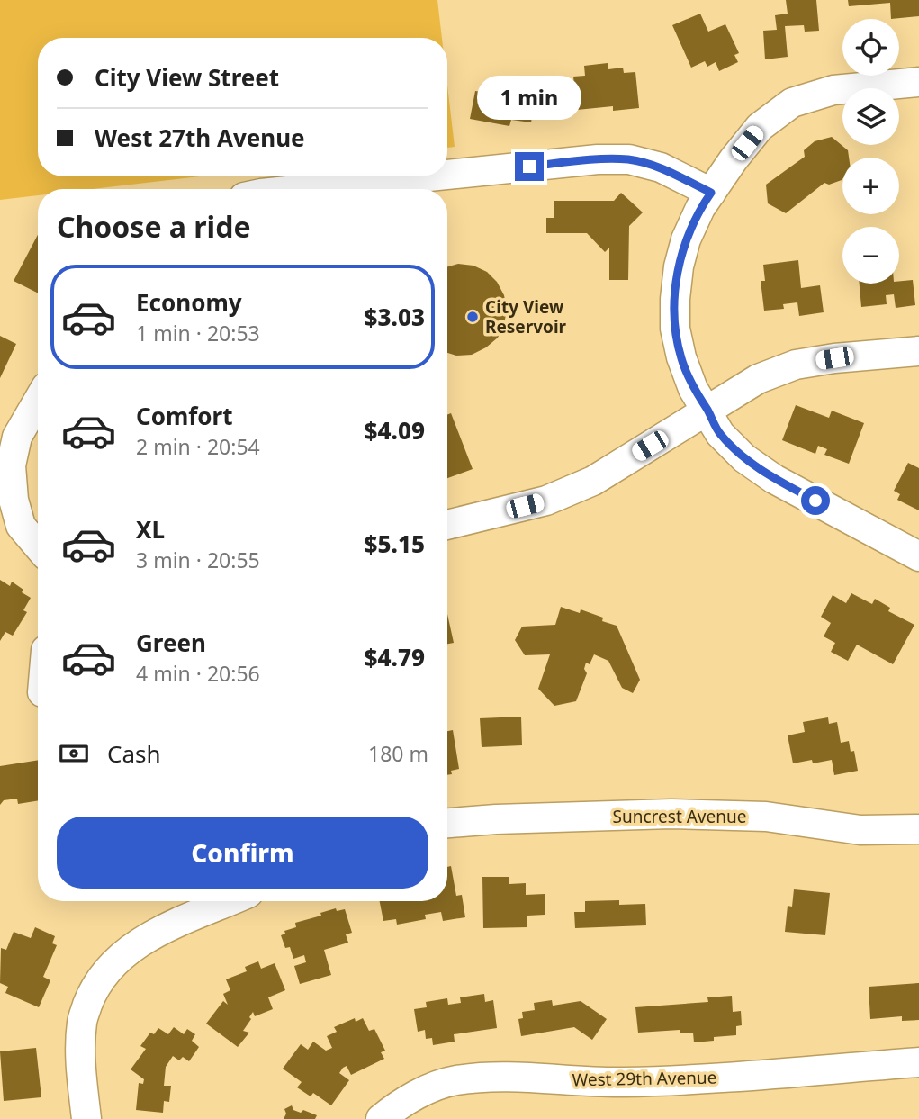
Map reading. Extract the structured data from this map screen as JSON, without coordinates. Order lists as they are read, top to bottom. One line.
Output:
{"streets":{"street":["Suncrest Avenue","West 29th Avenue"]},"places":["City View Reservoir"],"page":{"map_buttons":["+","−"],"banner":["City View Street","West 27th Avenue"],"bubble":"1 min","heading":"Choose a ride","list":[{"name":"Economy","note":"1 min · 20:53","value":"$3.03"},{"name":"Comfort","note":"2 min · 20:54","value":"$4.09"},{"name":"XL","note":"3 min · 20:55","value":"$5.15"},{"name":"Green","note":"4 min · 20:56","value":"$4.79"}],"pay":["Cash","180 m"],"buttons":"Confirm"}}
